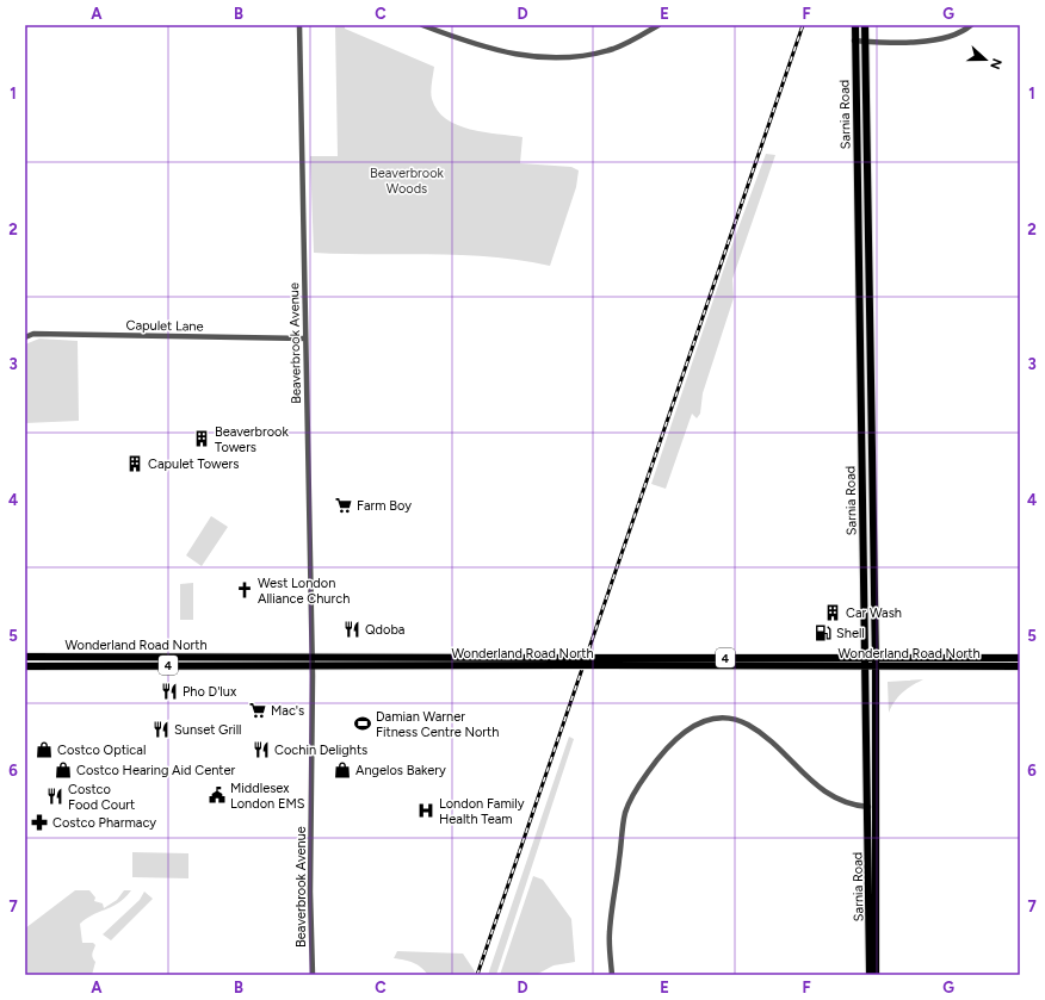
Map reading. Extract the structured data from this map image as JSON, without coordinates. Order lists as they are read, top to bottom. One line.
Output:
{"streets":{"main road":["Sarnia Road","Wonderland Road North","4"],"street":["Capulet Lane","Beaverbrook Avenue"]},"crossings":[["Sarnia Road","Wonderland Road North"],["Capulet Lane","Beaverbrook Avenue"],["Beaverbrook Avenue","Wonderland Road North"]],"parks":["Beaverbrook Woods"],"places":{"building":["Beaverbrook Towers","Capulet Towers","Car Wash"],"supermarket":["Farm Boy","Mac's"],"church":["West London Alliance Church"],"restaurant":["Qdoba","Pho D'lux","Sunset Grill","Cochin Delights","Costco Food Court"],"fuel station":["Shell"],"sports":["Damian Warner Fitness Centre North"],"shop":["Costco Optical","Costco Hearing Aid Center","Angelos Bakery"],"public building":["Middlesex London EMS"],"hospital":["London Family Health Team"],"pharmacy":["Costco Pharmacy"]},"north":"right","grid":{"columns":["A","B","C","D","E","F","G"],"rows":["1","2","3","4","5","6","7"]}}
